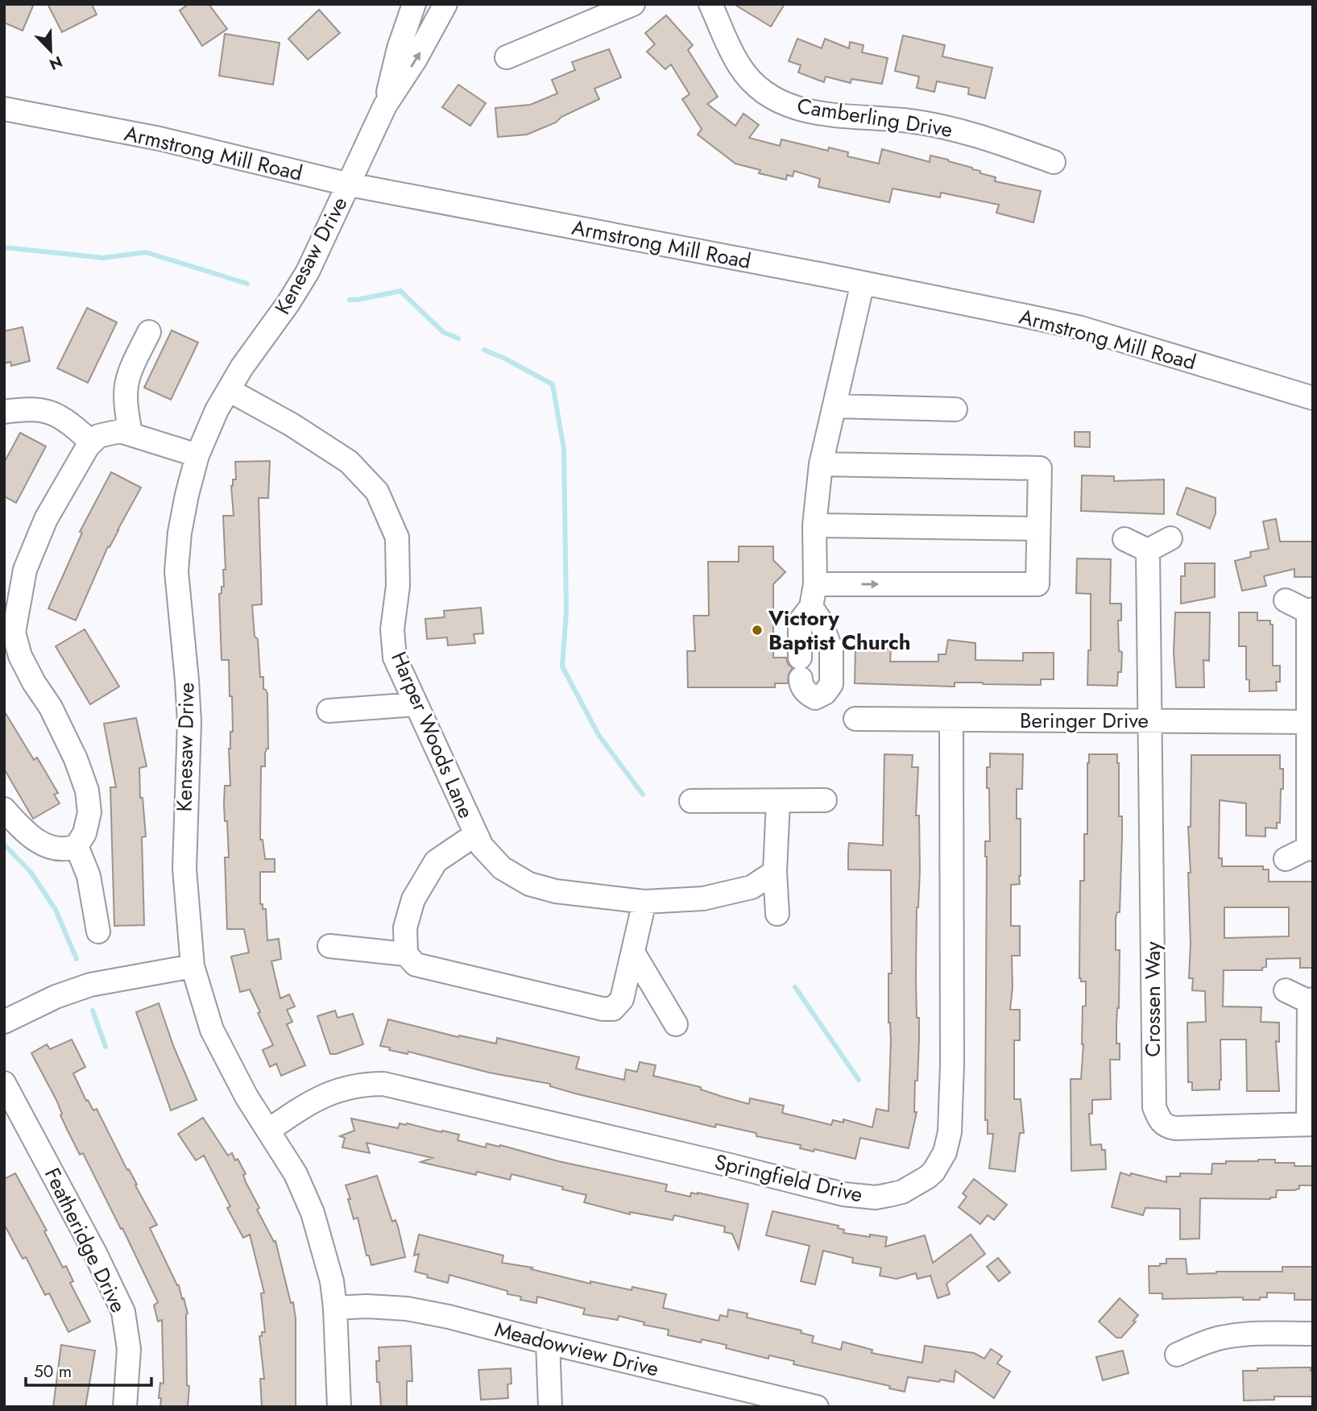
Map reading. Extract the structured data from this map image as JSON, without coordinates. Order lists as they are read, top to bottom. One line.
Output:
{"streets":{"street":["Camberling Drive","Armstrong Mill Road","Kenesaw Drive","Beringer Drive","Harper Woods Lane","Crossen Way","Springfield Drive","Featheridge Drive","Meadowview Drive"]},"crossings":[["Armstrong Mill Road","Kenesaw Drive"],["Kenesaw Drive","Harper Woods Lane"],["Kenesaw Drive","Springfield Drive"],["Kenesaw Drive","Meadowview Drive"],["Beringer Drive","Crossen Way"],["Beringer Drive","Springfield Drive"]],"places":["Victory Baptist Church"],"scale_bar":"50 m","north":"bottom right"}
